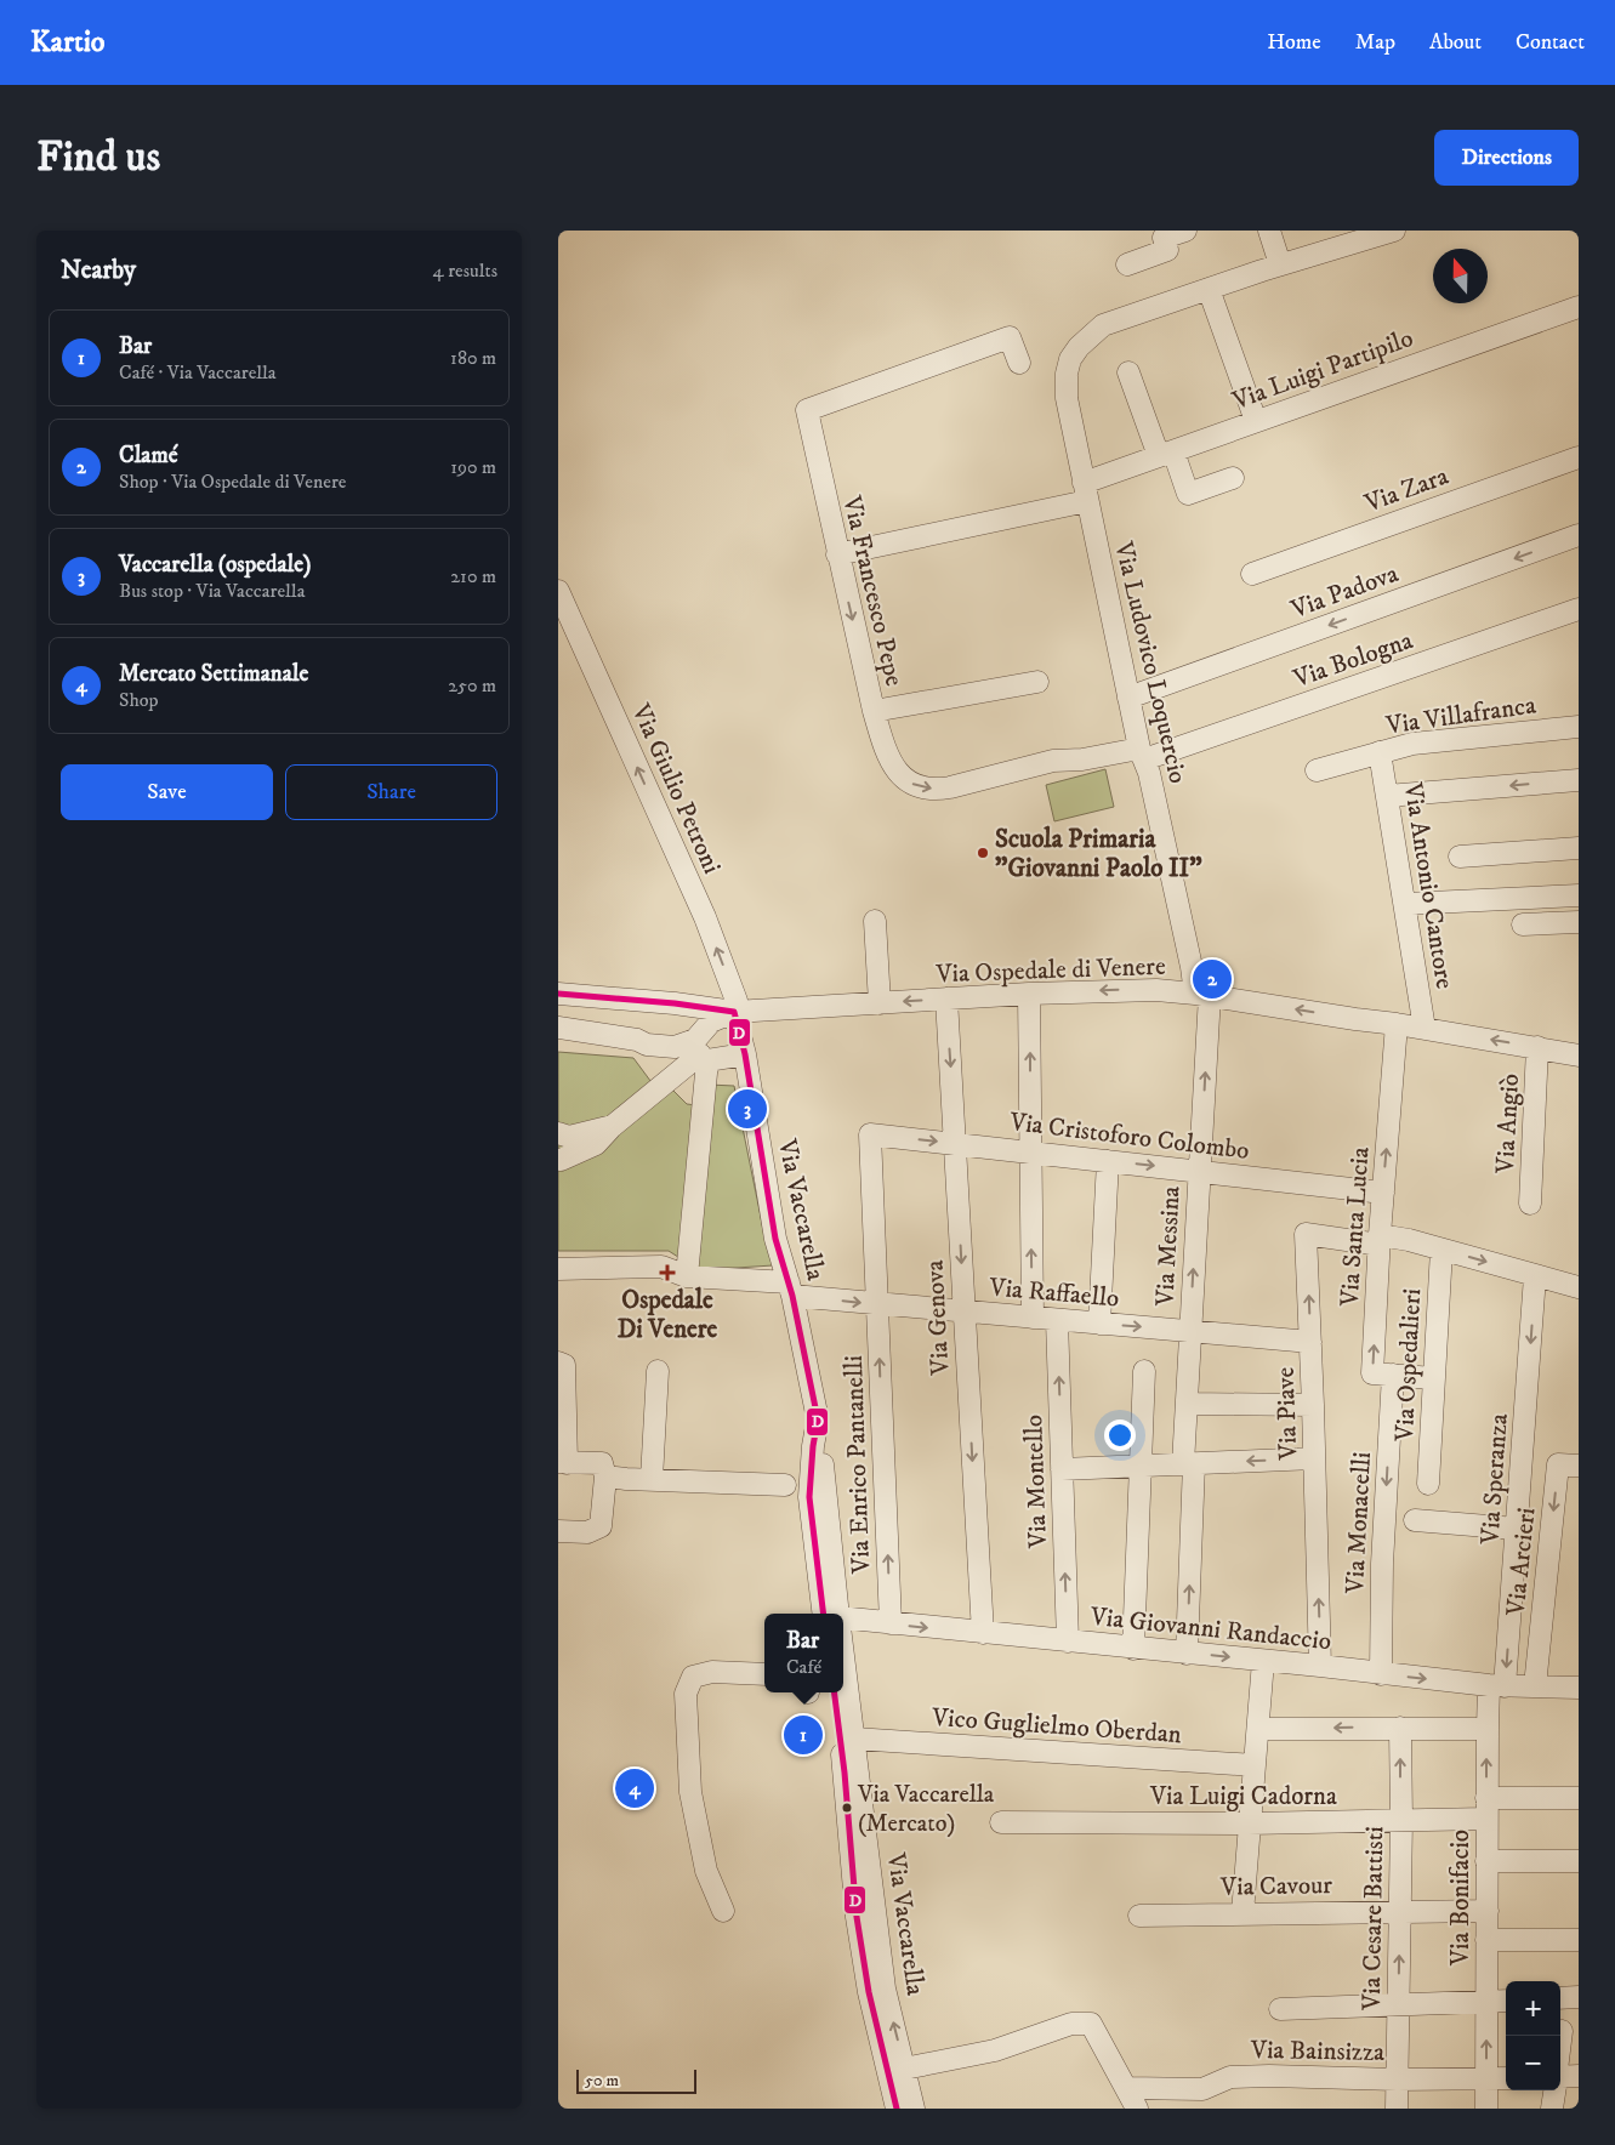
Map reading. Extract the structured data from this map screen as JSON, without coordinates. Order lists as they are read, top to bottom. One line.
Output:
{"streets":{"street":["Via Luigi Partipilo","Via Zara","Via Francesco Pepe","Via Padova","Via Bologna","Via Ludovico Loquercio","Via Villafranca","Via Giulio Petroni","Via Antonio Cantore","Via Ospedale di Venere","Via Angiò","Via Cristoforo Colombo","Via Vaccarella","Via Santa Lucia","Via Messina","Via Raffaello","Via Genova","Via Ospedalieri","Via Piave","Via Enrico Pantanelli","Via Speranza","Via Montello","Via Monacelli","Via Arcieri","Via Giovanni Randaccio","Vico Guglielmo Oberdan","Via Luigi Cadorna","Via Cavour","Via Bonifacio","Via Cesare Battisti","Via Bainsizza"]},"crossings":[["Via Luigi Partipilo","Via Francesco Pepe"],["Via Luigi Partipilo","Via Ludovico Loquercio"],["Via Francesco Pepe","Via Bologna"],["Via Francesco Pepe","Via Ludovico Loquercio"],["Via Padova","Via Ludovico Loquercio"],["Via Bologna","Via Ludovico Loquercio"],["Via Ludovico Loquercio","Via Ospedale di Venere"],["Via Ludovico Loquercio","Via Messina"],["Via Villafranca","Via Antonio Cantore"],["Via Giulio Petroni","Via Ospedale di Venere"],["Via Giulio Petroni","Via Vaccarella"],["Via Antonio Cantore","Via Ospedale di Venere"],["Via Ospedale di Venere","Via Angiò"],["Via Ospedale di Venere","Via Vaccarella"],["Via Ospedale di Venere","Via Santa Lucia"],["Via Ospedale di Venere","Via Messina"],["Via Ospedale di Venere","Via Genova"],["Via Cristoforo Colombo","Via Santa Lucia"],["Via Cristoforo Colombo","Via Messina"],["Via Cristoforo Colombo","Via Genova"],["Via Cristoforo Colombo","Via Enrico Pantanelli"],["Via Vaccarella","Via Raffaello"],["Via Vaccarella","Vico Guglielmo Oberdan"],["Via Santa Lucia","Via Ospedalieri"],["Via Santa Lucia","Via Piave"],["Via Santa Lucia","Via Monacelli"],["Via Messina","Via Raffaello"],["Via Messina","Via Giovanni Randaccio"],["Via Raffaello","Via Genova"],["Via Raffaello","Via Piave"],["Via Raffaello","Via Enrico Pantanelli"],["Via Raffaello","Via Montello"],["Via Genova","Via Giovanni Randaccio"],["Via Piave","Via Giovanni Randaccio"],["Via Enrico Pantanelli","Via Giovanni Randaccio"],["Via Speranza","Via Giovanni Randaccio"],["Via Speranza","Via Bonifacio"],["Via Montello","Via Giovanni Randaccio"],["Via Monacelli","Via Giovanni Randaccio"],["Via Arcieri","Via Giovanni Randaccio"],["Via Giovanni Randaccio","Via Bonifacio"],["Via Luigi Cadorna","Via Bonifacio"],["Via Luigi Cadorna","Via Cesare Battisti"],["Via Cavour","Via Bonifacio"],["Via Cavour","Via Cesare Battisti"],["Via Bonifacio","Via Bainsizza"],["Via Cesare Battisti","Via Bainsizza"]],"one_way":["Via Padova","Via Giulio Petroni","Via Santa Lucia","Via Enrico Pantanelli","Via Speranza","Via Monacelli","Via Arcieri","Via Bonifacio"],"places":{"other":["Scuola Primaria \"Giovanni Paolo II\"","Via Vaccarella (Mercato)"],"health":["Ospedale Di Venere"]},"lines":["transit line D"],"scale_bar":"50 m","north":"top","page":{"header":"Kartio","nav":["Home","Map","About","Contact"],"buttons":["Directions",["Save","Share"]],"title":"Find us","heading":["Nearby","4 results"],"list":[{"mark":"1","name":"Bar","note":"Café · Via Vaccarella","value":"180 m"},{"mark":"2","name":"Clamé","note":"Shop · Via Ospedale di Venere","value":"190 m"},{"mark":"3","name":"Vaccarella (ospedale)","note":"Bus stop · Via Vaccarella","value":"210 m"},{"mark":"4","name":"Mercato Settimanale","note":"Shop","value":"250 m"}],"pins":["2","3","1","4"],"popup":["Bar","Café"],"map_buttons":["+","−"],"scale":"50 m"}}
